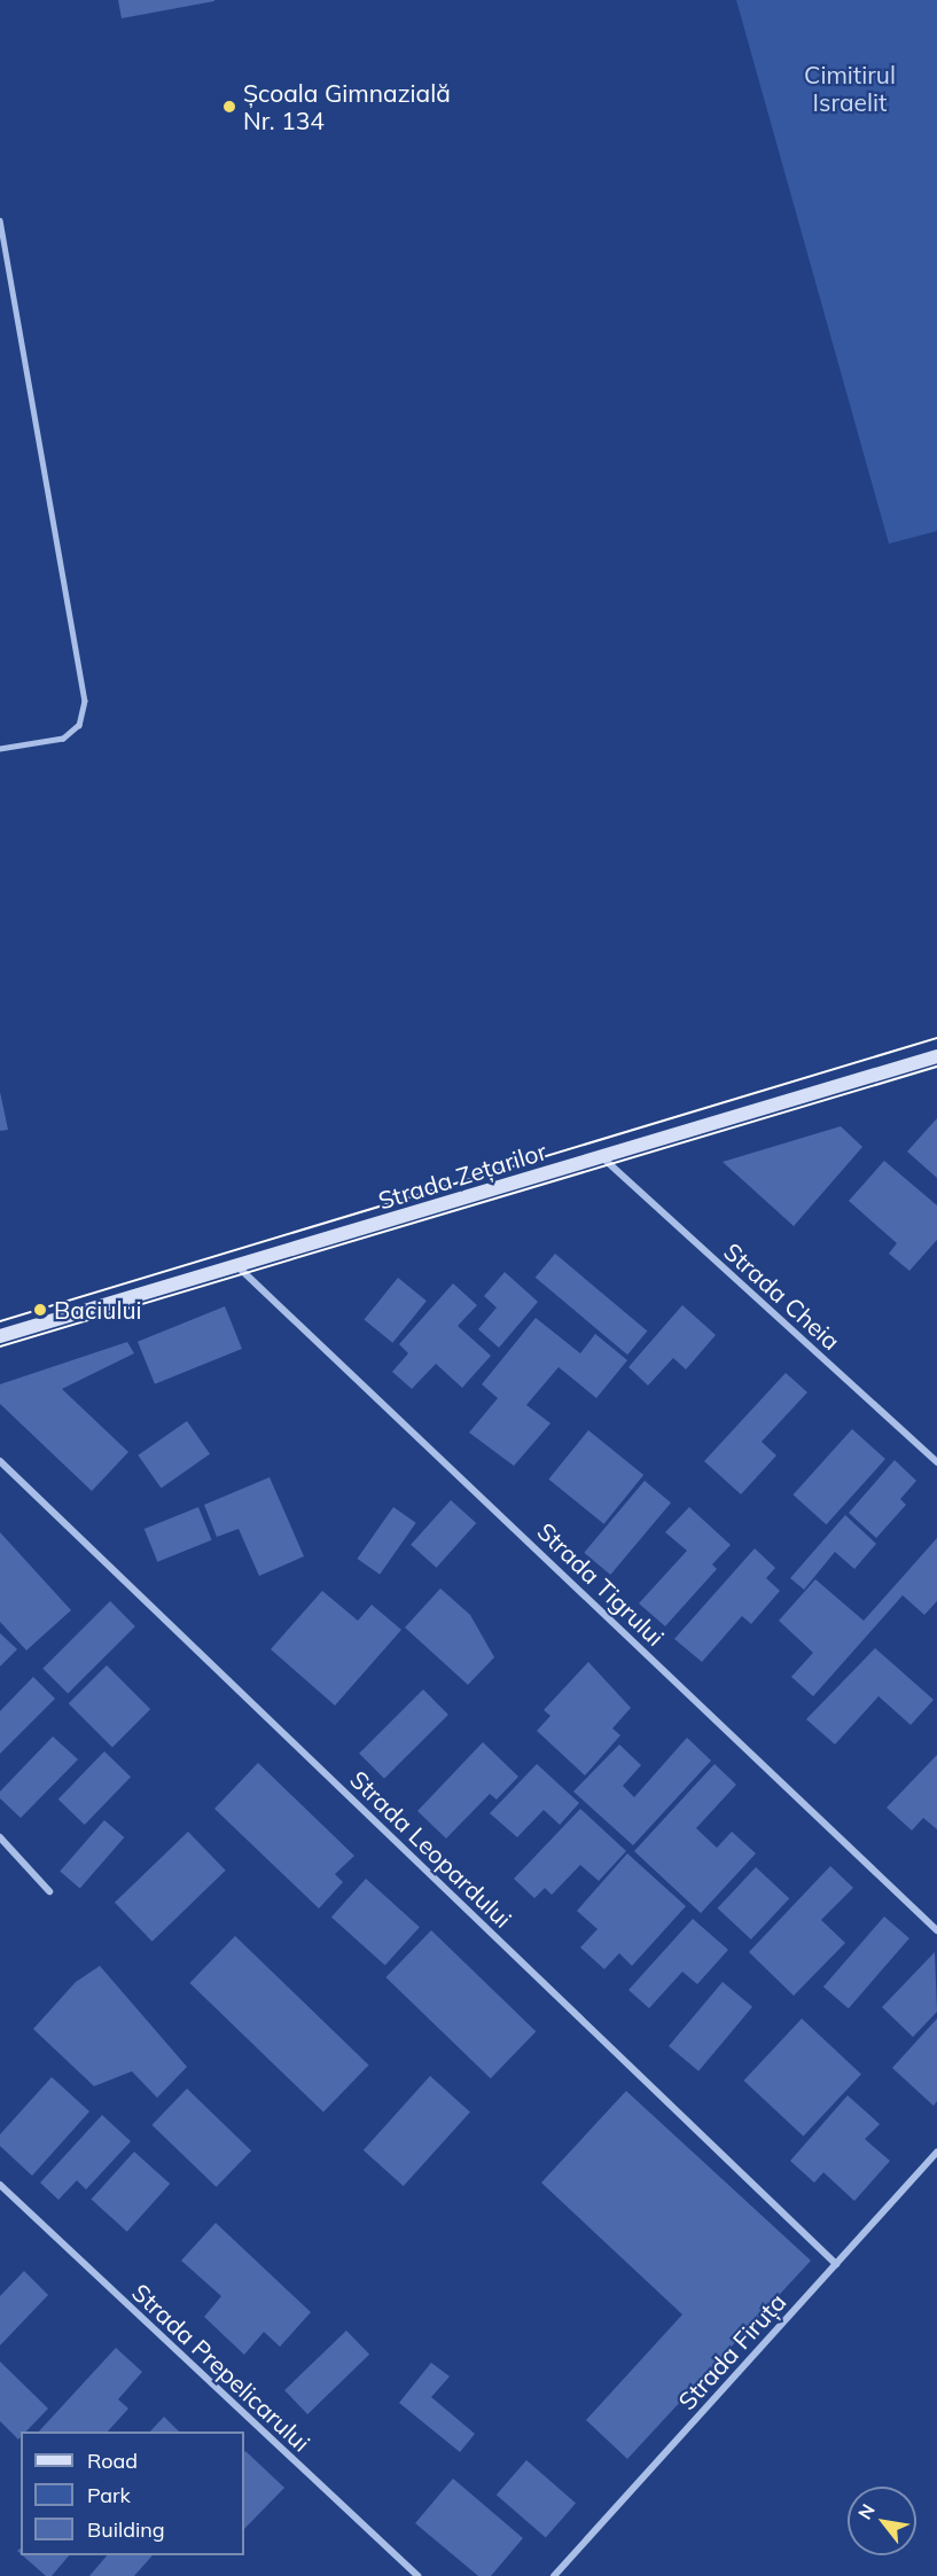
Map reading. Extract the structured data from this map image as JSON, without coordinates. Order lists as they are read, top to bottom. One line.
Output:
{"streets":{"main road":["Strada Zețarilor"],"street":["Strada Cheia","Strada Tigrului","Strada Leopardului","Strada Firuța","Strada Prepelicarului"]},"crossings":[["Strada Zețarilor","Strada Cheia"],["Strada Zețarilor","Strada Tigrului"],["Strada Leopardului","Strada Firuța"]],"parks":["Cimitirul Israelit"],"places":["Școala Gimnazială Nr. 134","Baciului"],"legend":["Road","Park","Building"],"north":"top left"}
